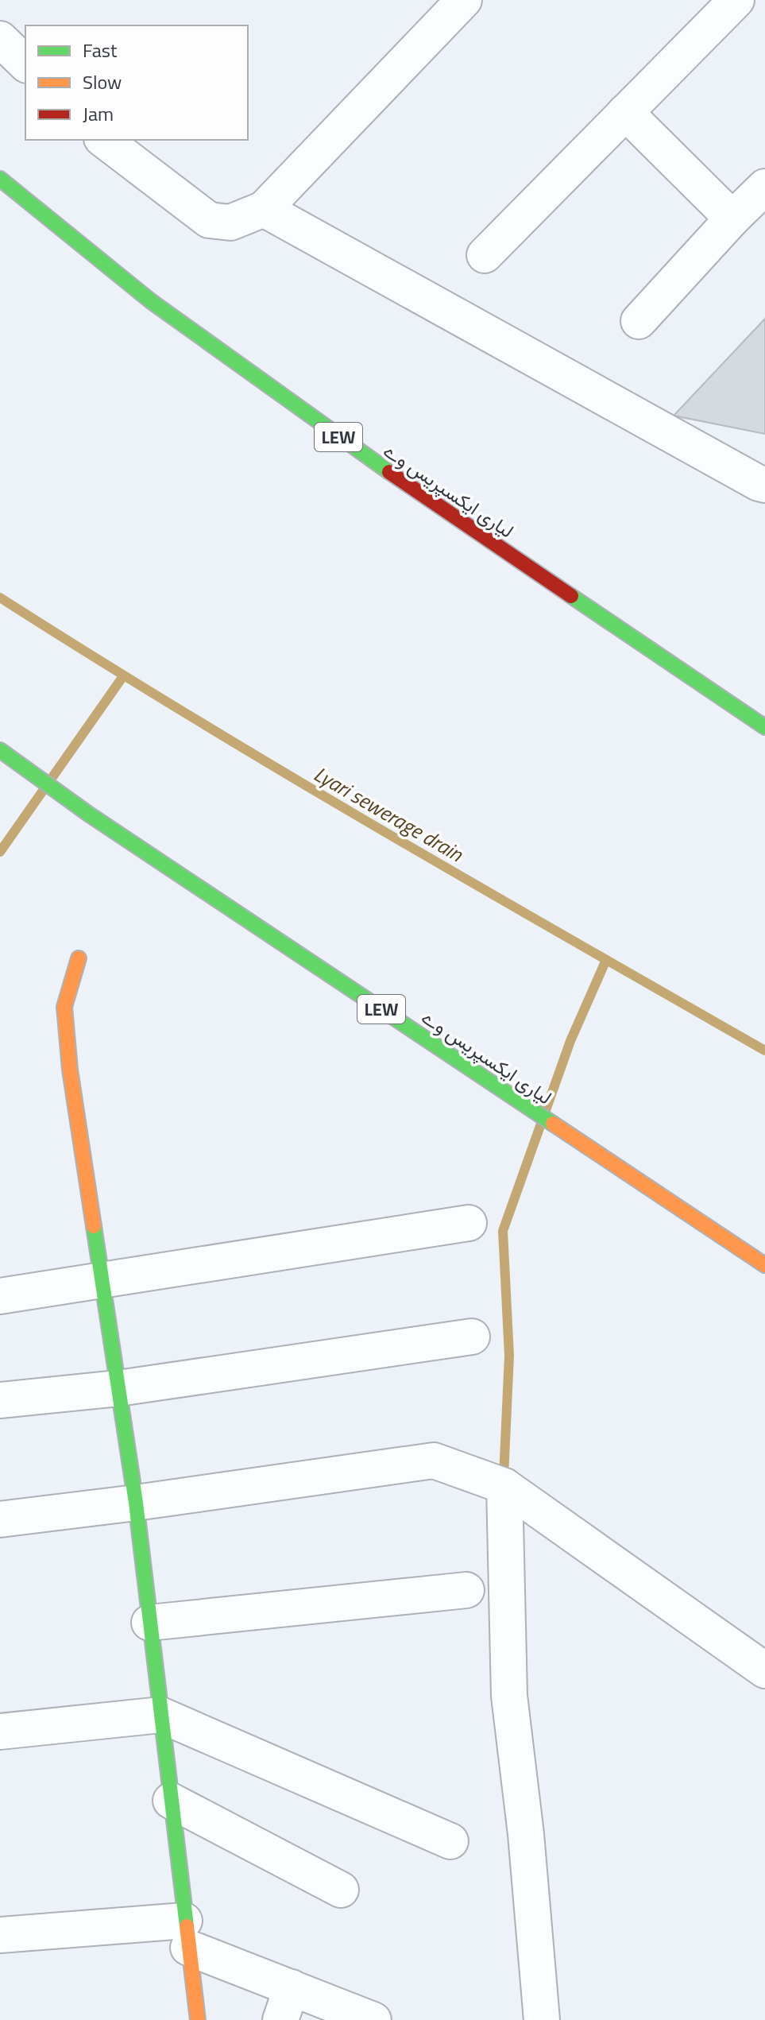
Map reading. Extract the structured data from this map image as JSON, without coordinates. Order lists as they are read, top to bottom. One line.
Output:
{"streets":{"main road":["LEW","لیاری ایکسپریس وے"]},"crossings":[["LEW","لیاری ایکسپریس وے"]],"water":["Lyari sewerage drain"],"legend":["Fast","Slow","Jam"]}
